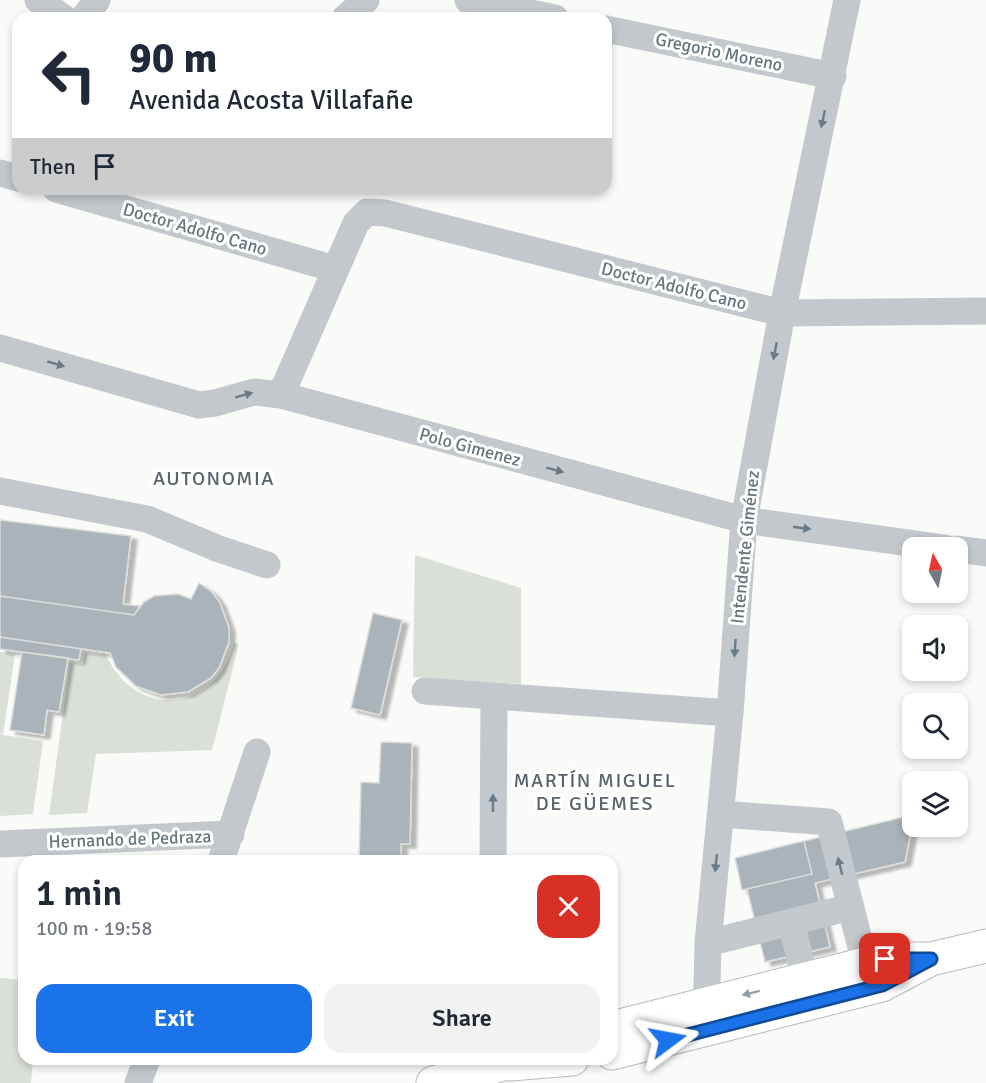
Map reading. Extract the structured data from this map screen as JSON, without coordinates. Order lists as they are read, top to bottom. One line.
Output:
{"streets":{"street":["Gregorio Moreno","Doctor Adolfo Cano","Polo Gimenez","Intendente Giménez","Hernando de Pedraza"]},"crossings":[["Gregorio Moreno","Intendente Giménez"],["Doctor Adolfo Cano","Intendente Giménez"],["Polo Gimenez","Intendente Giménez"]],"one_way":["Intendente Giménez"],"districts":["AUTONOMIA","MARTÍN MIGUEL DE GÜEMES"],"north":"top","page":{"turn":["90 m","Avenida Acosta Villafañe"],"then":"Then","heading":["1 min","100 m · 19:58"],"buttons":["Exit","Share"]}}
